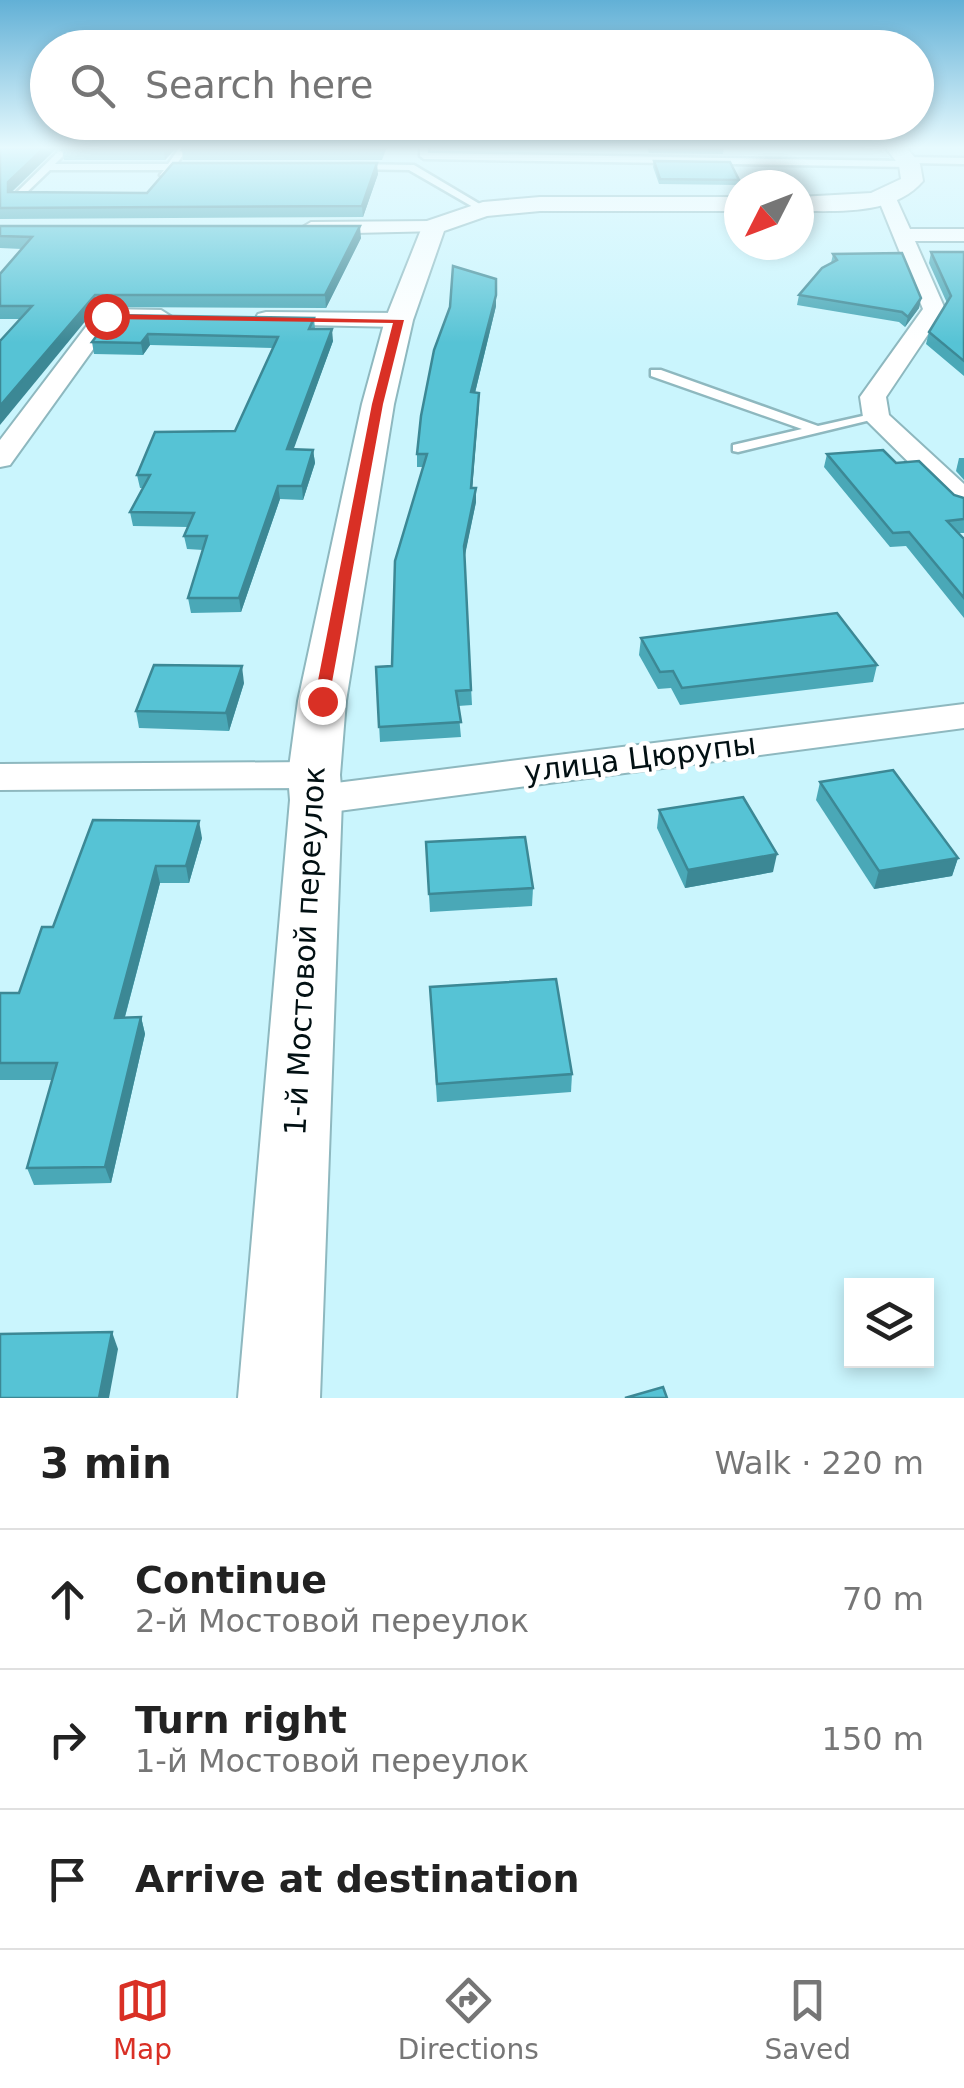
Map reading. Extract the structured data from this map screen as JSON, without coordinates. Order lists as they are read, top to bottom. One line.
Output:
{"streets":{"street":["улица Цюрупы","1-й Мостовой переулок"]},"crossings":[["улица Цюрупы","1-й Мостовой переулок"]],"north":"bottom left","page":{"search":"Search here","heading":["3 min","Walk · 220 m"],"list":[["Continue","2-й Мостовой переулок","70 m"],["Turn right","1-й Мостовой переулок","150 m"],"Arrive at destination"],"nav":["Map","Directions","Saved"]}}
